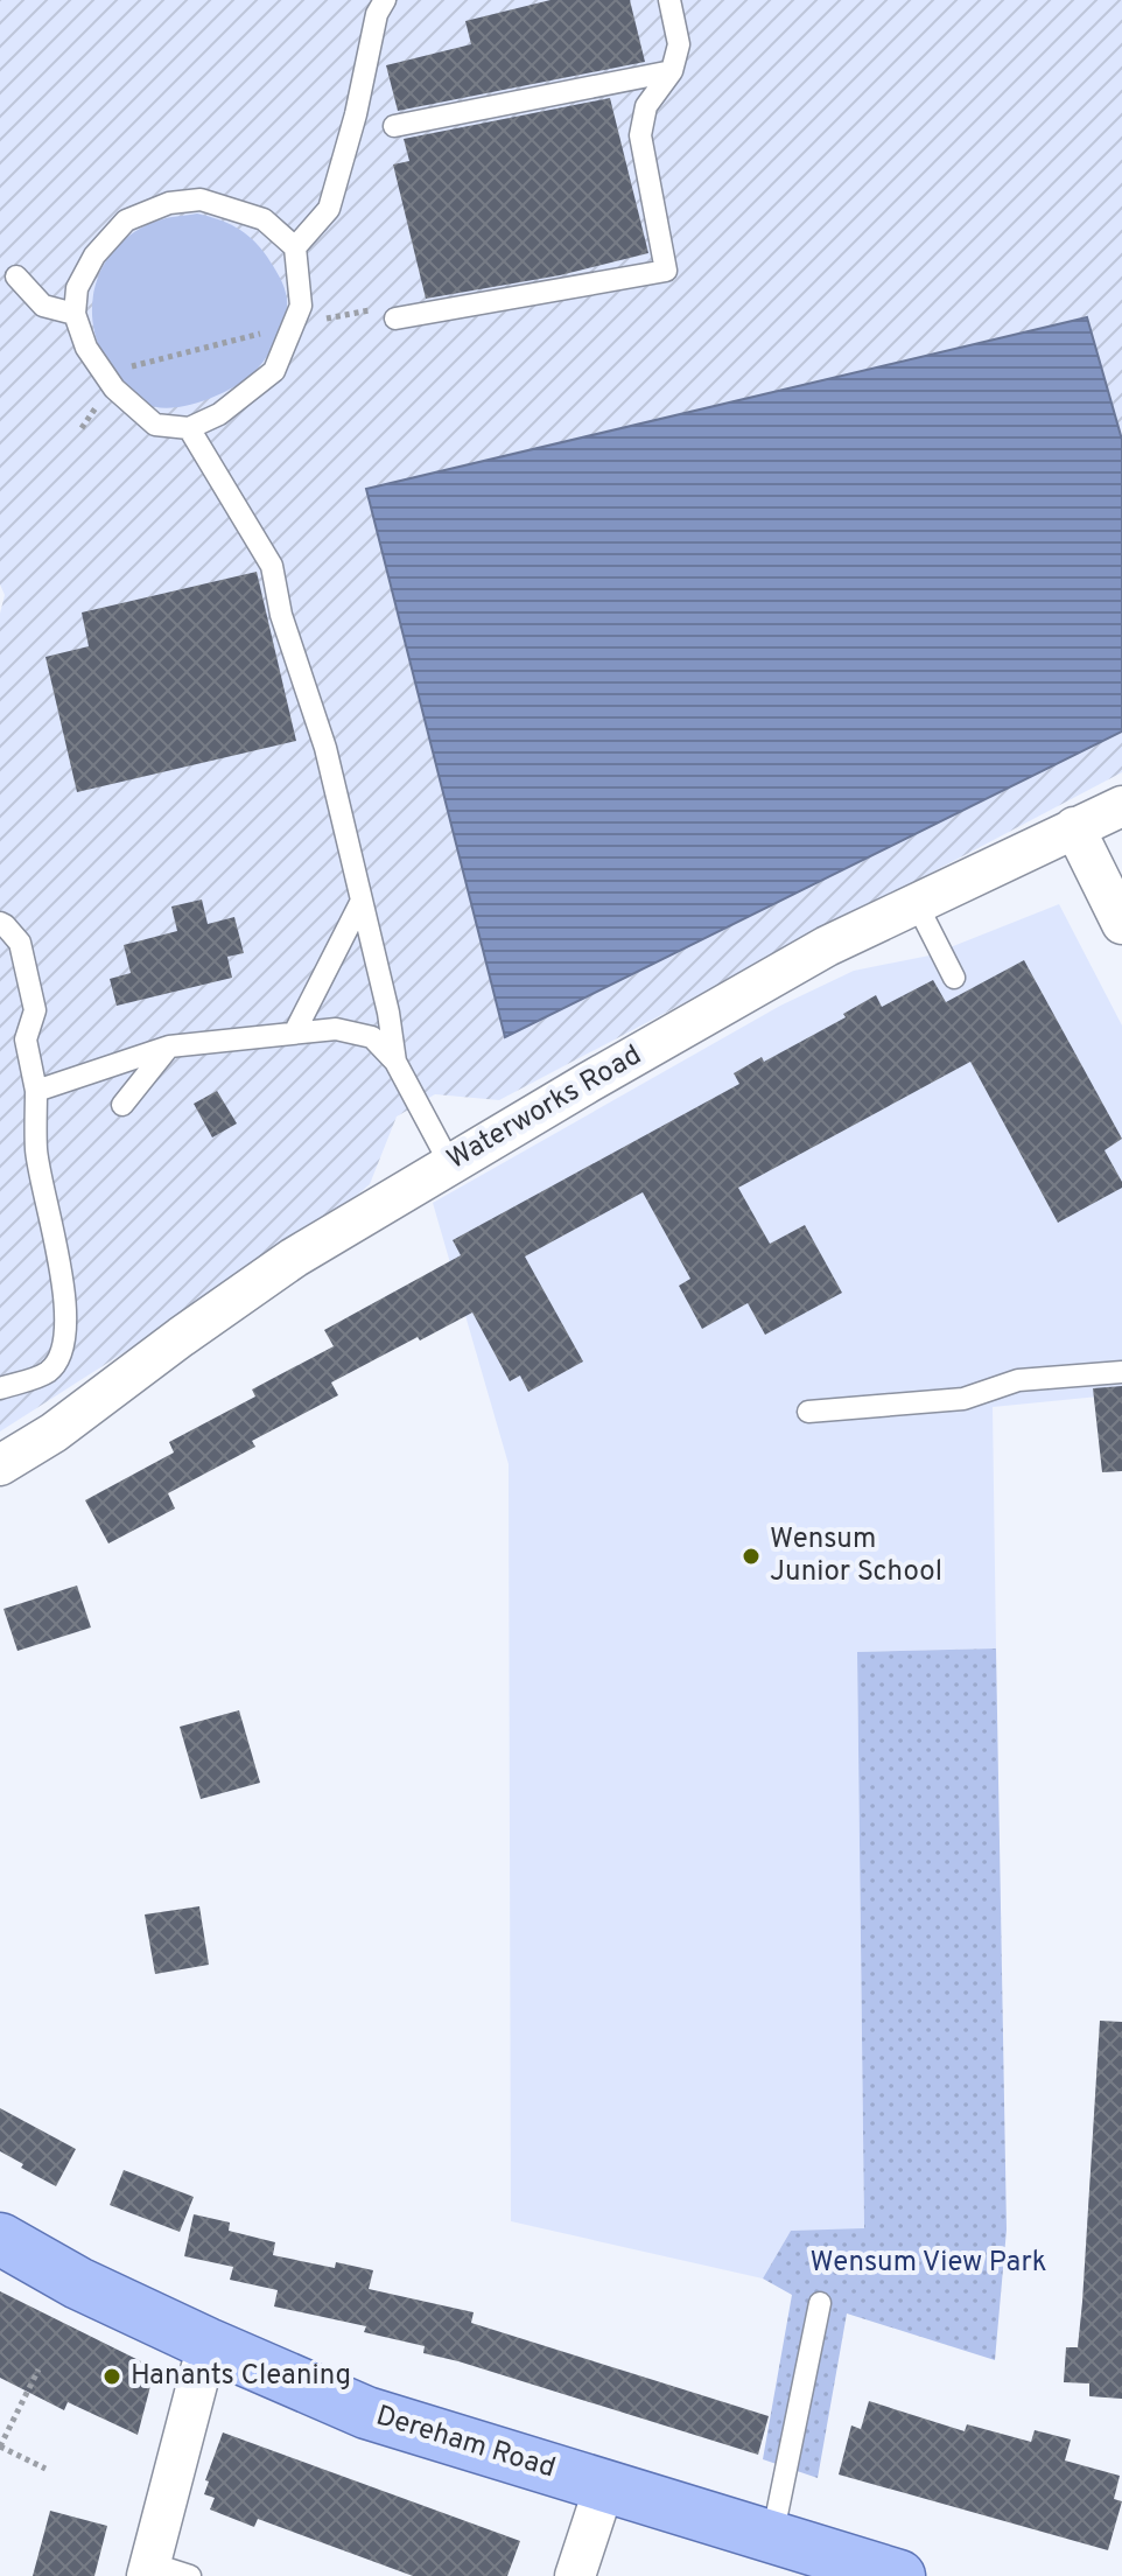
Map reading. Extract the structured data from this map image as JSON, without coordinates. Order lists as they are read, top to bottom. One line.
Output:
{"streets":{"main road":["Dereham Road"],"street":["Waterworks Road"]},"parks":["Wensum View Park"],"places":["Wensum Junior School","Hanants Cleaning"]}
